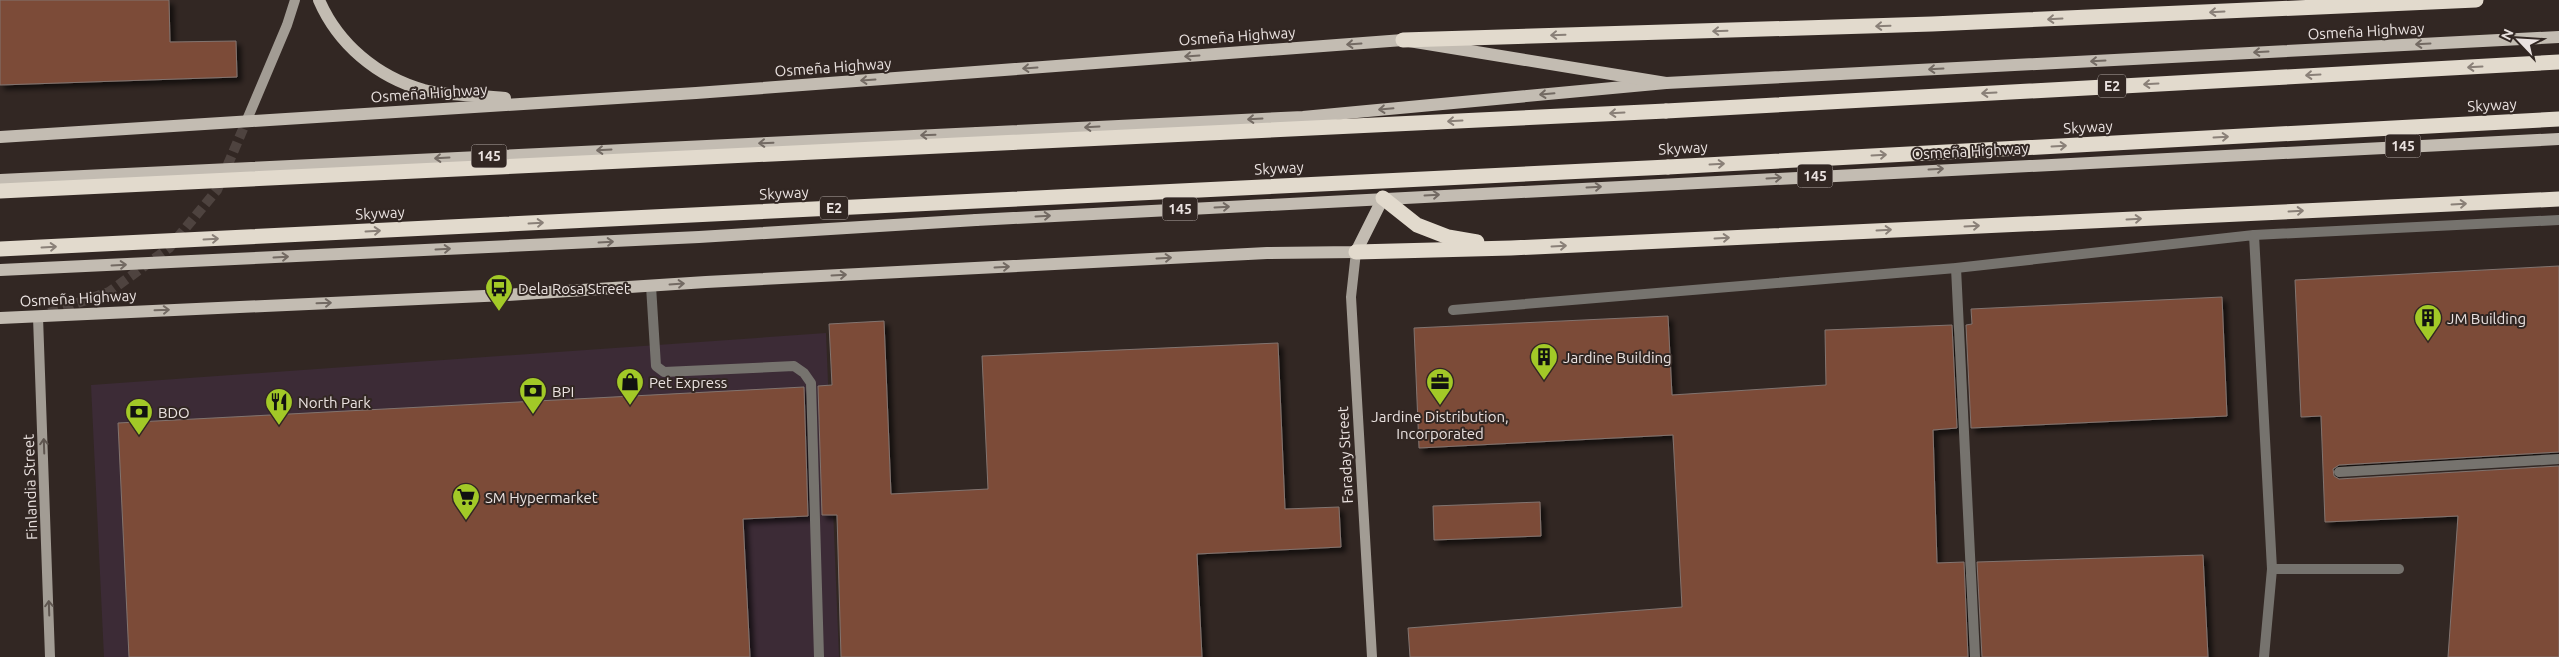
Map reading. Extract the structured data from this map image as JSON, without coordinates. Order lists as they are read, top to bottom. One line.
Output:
{"streets":{"highway":["E2","Skyway"],"main road":["Osmeña Highway","145"],"street":["Faraday Street","Finlandia Street"]},"crossings":[["Osmeña Highway","Faraday Street"],["Osmeña Highway","Finlandia Street"]],"one_way":["Finlandia Street"],"places":{"bus stop":["Dela Rosa Street"],"building":["JM Building","Jardine Building"],"shop":["Pet Express"],"office":["Jardine Distribution, Incorporated"],"bank":["BPI","BDO"],"restaurant":["North Park"],"supermarket":["SM Hypermarket"]},"north":"top left"}
